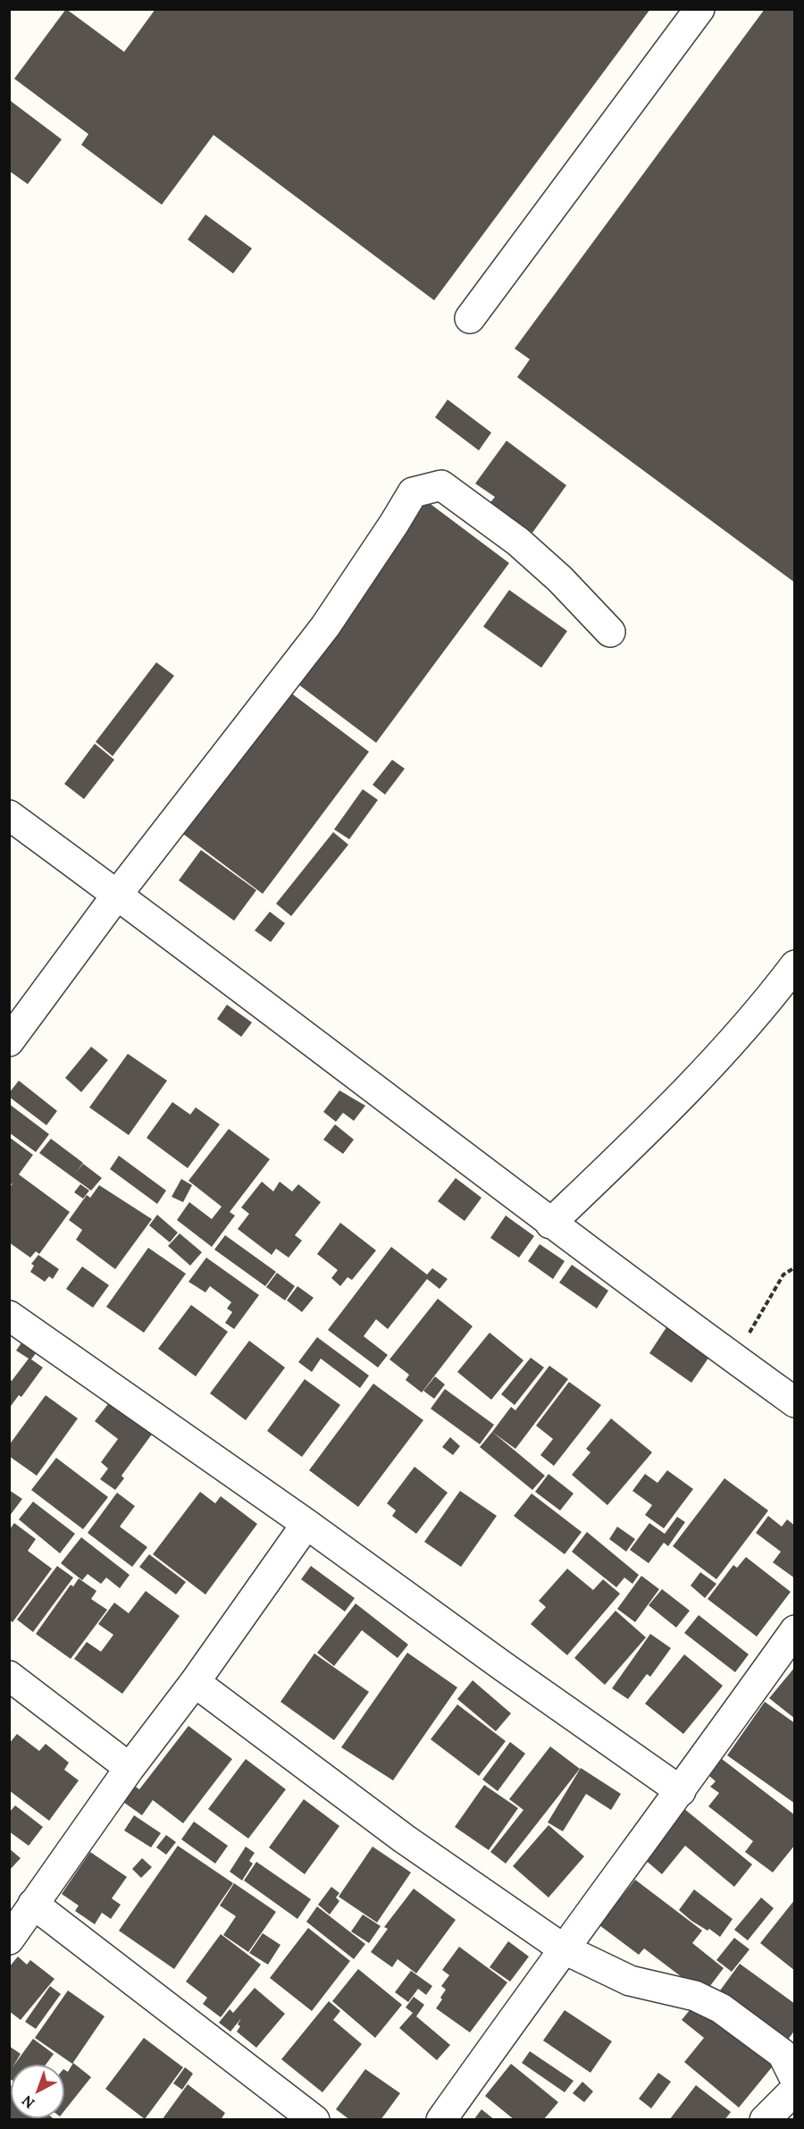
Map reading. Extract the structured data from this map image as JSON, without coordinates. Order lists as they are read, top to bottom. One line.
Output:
{"north":"bottom left"}
